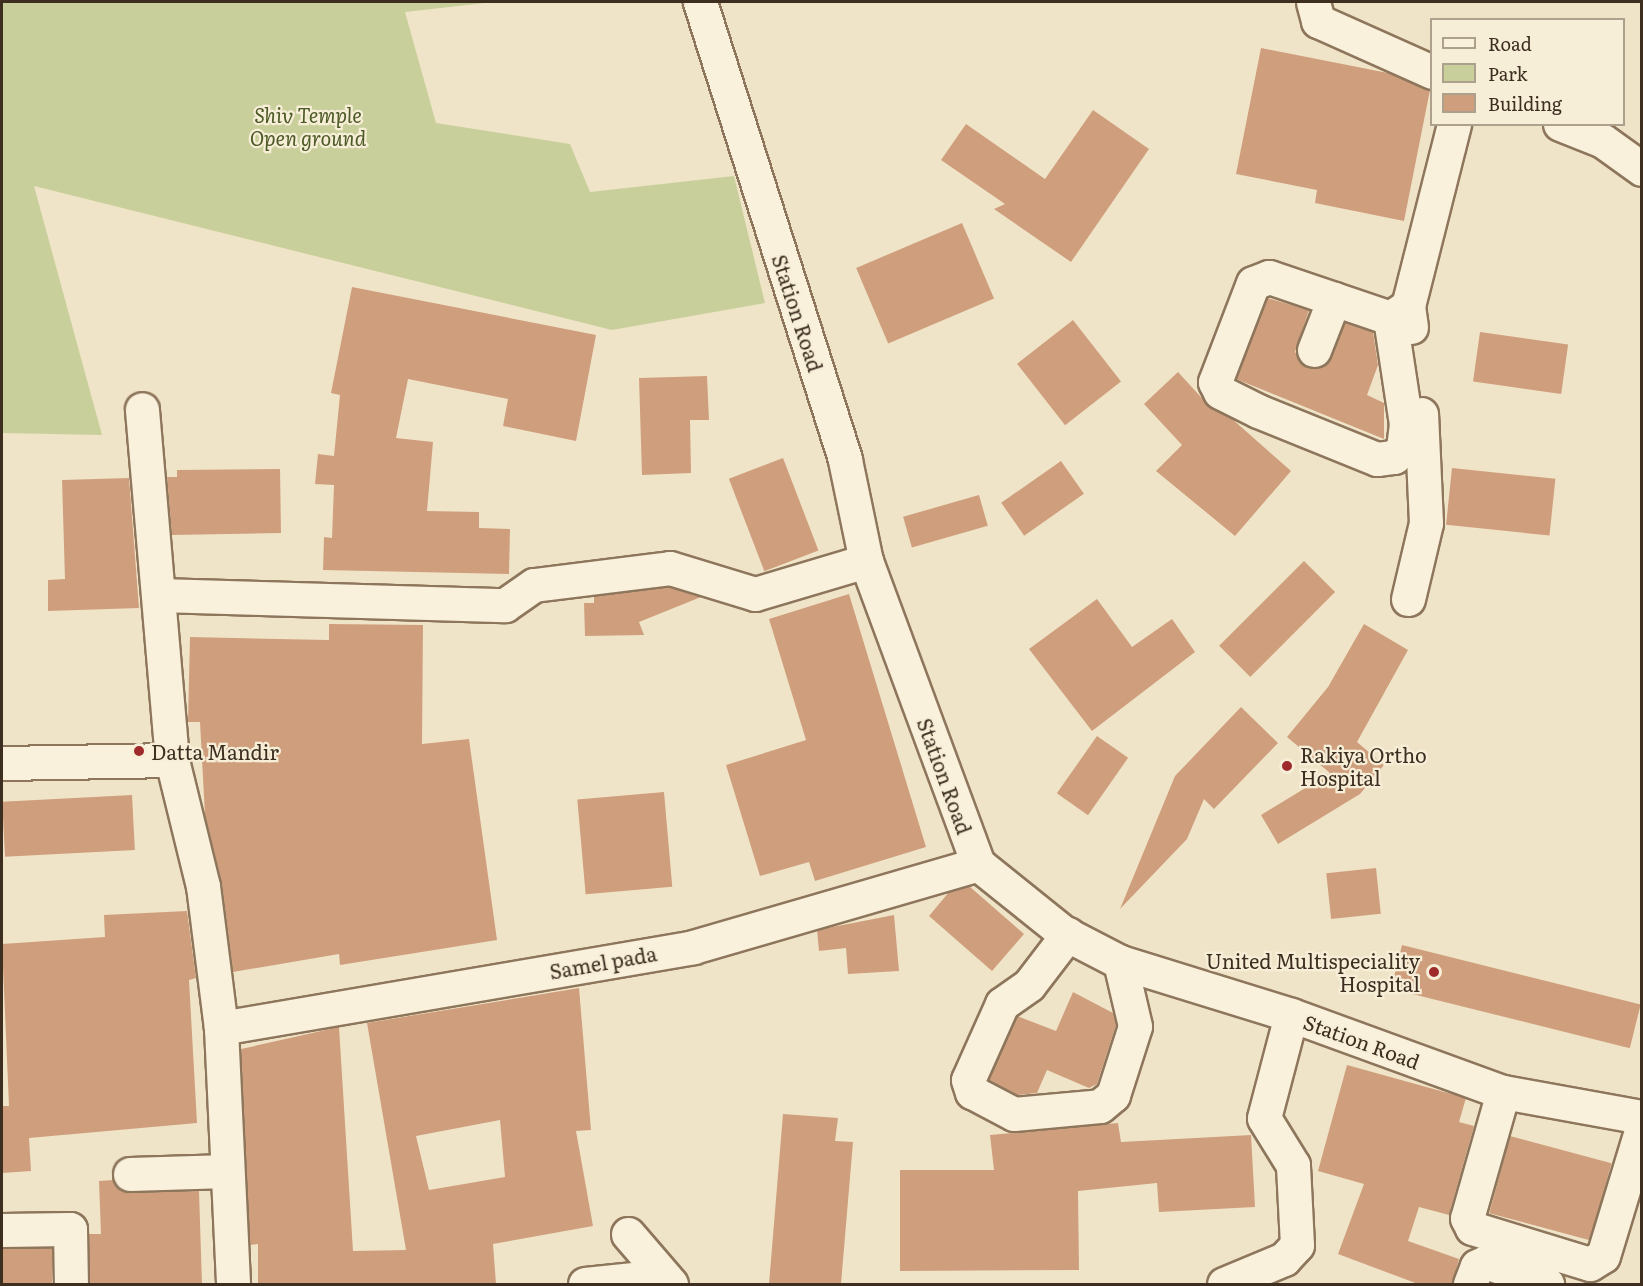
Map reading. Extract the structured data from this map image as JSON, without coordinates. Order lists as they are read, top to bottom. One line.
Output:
{"streets":{"street":["Station Road","Samel pada"]},"crossings":[["Station Road","Samel pada"]],"parks":["Shiv Temple Open ground"],"places":["Datta Mandir","Rakiya Ortho Hospital","United Multispeciality Hospital"],"legend":["Road","Park","Building"]}
